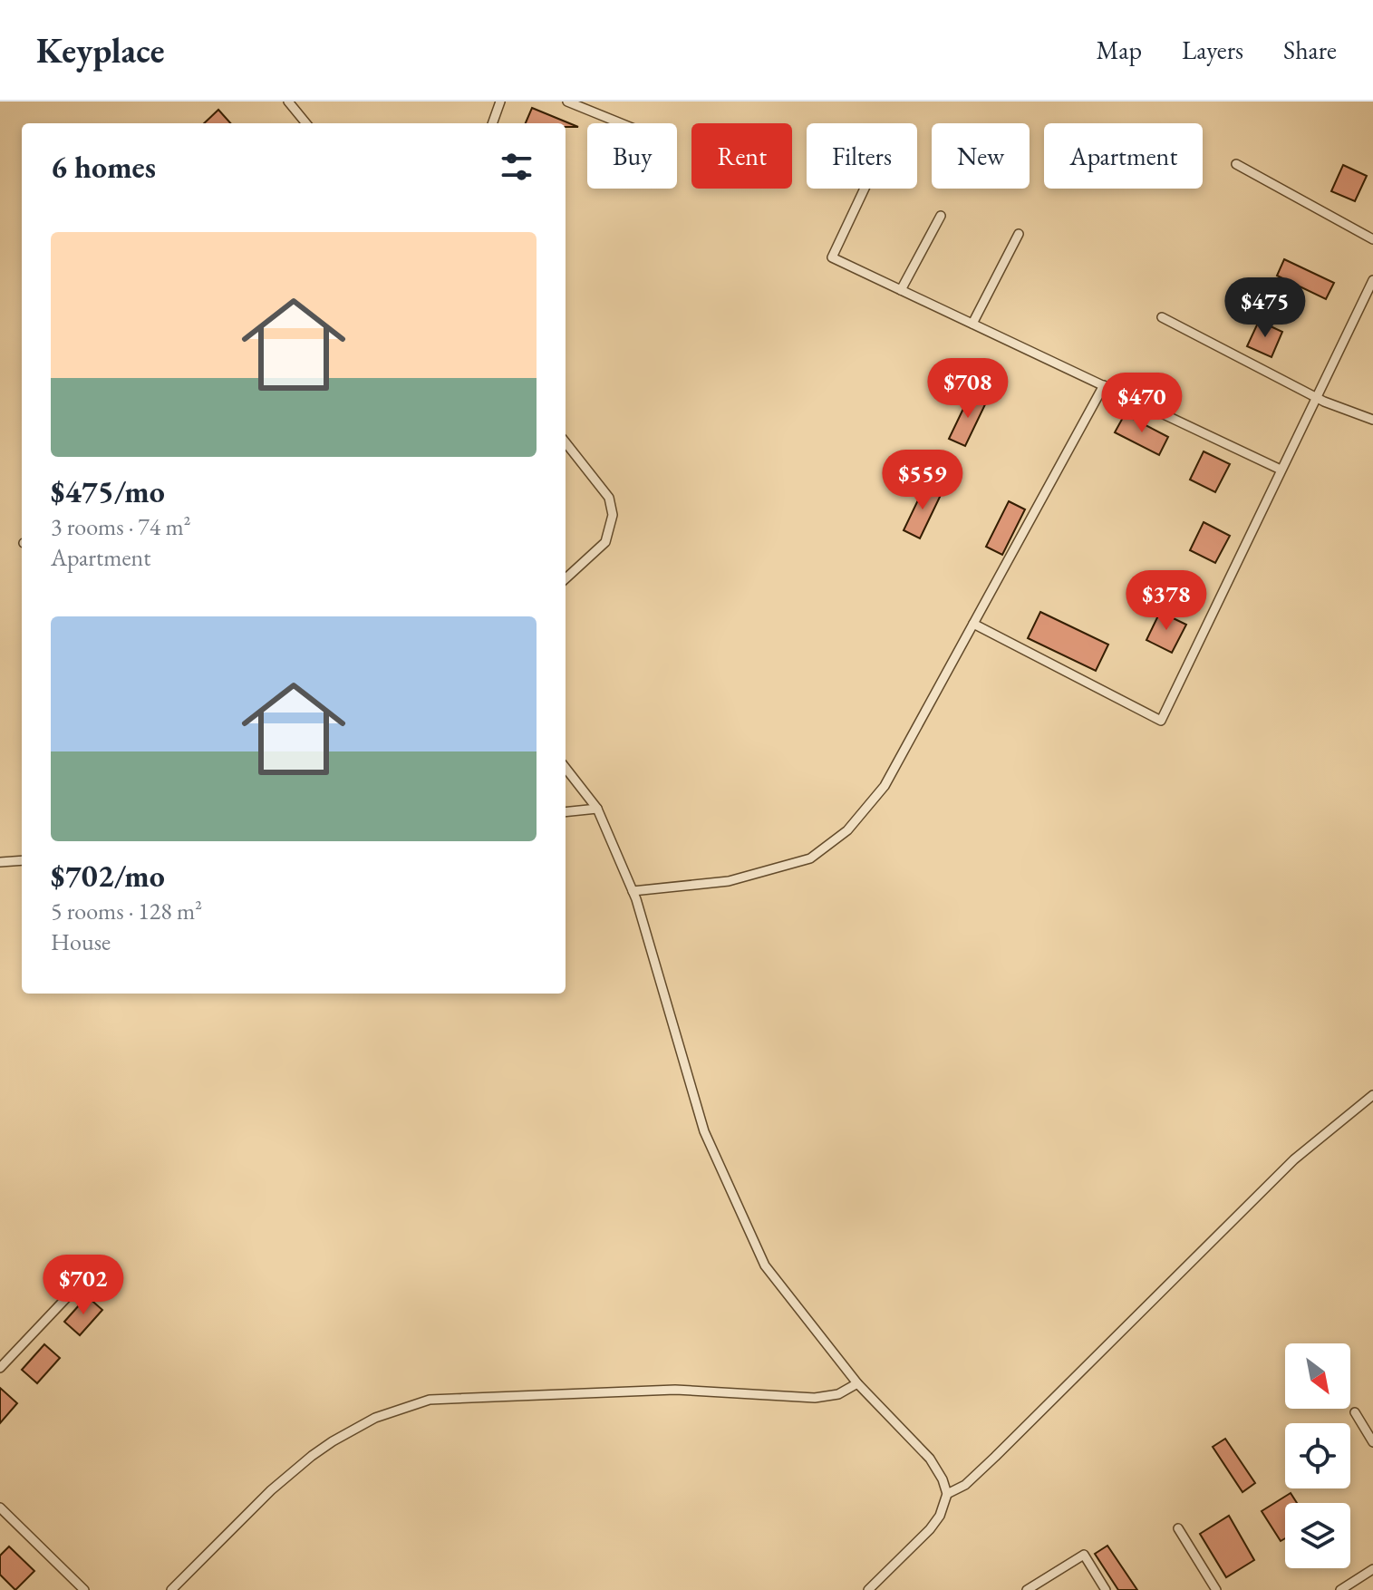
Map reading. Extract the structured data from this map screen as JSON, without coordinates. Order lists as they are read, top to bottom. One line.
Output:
{"north":"bottom right","page":{"header":"Keyplace","nav":["Map","Layers","Share"],"chip":["Buy","Rent","Filters","New","Apartment"],"heading":"6 homes","list":[{"name":"$475/mo","note":"3 rooms · 74 m² · Apartment"},{"name":"$702/mo","note":"5 rooms · 128 m² · House"}],"price":["$475","$708","$470","$559","$378","$702"]}}
